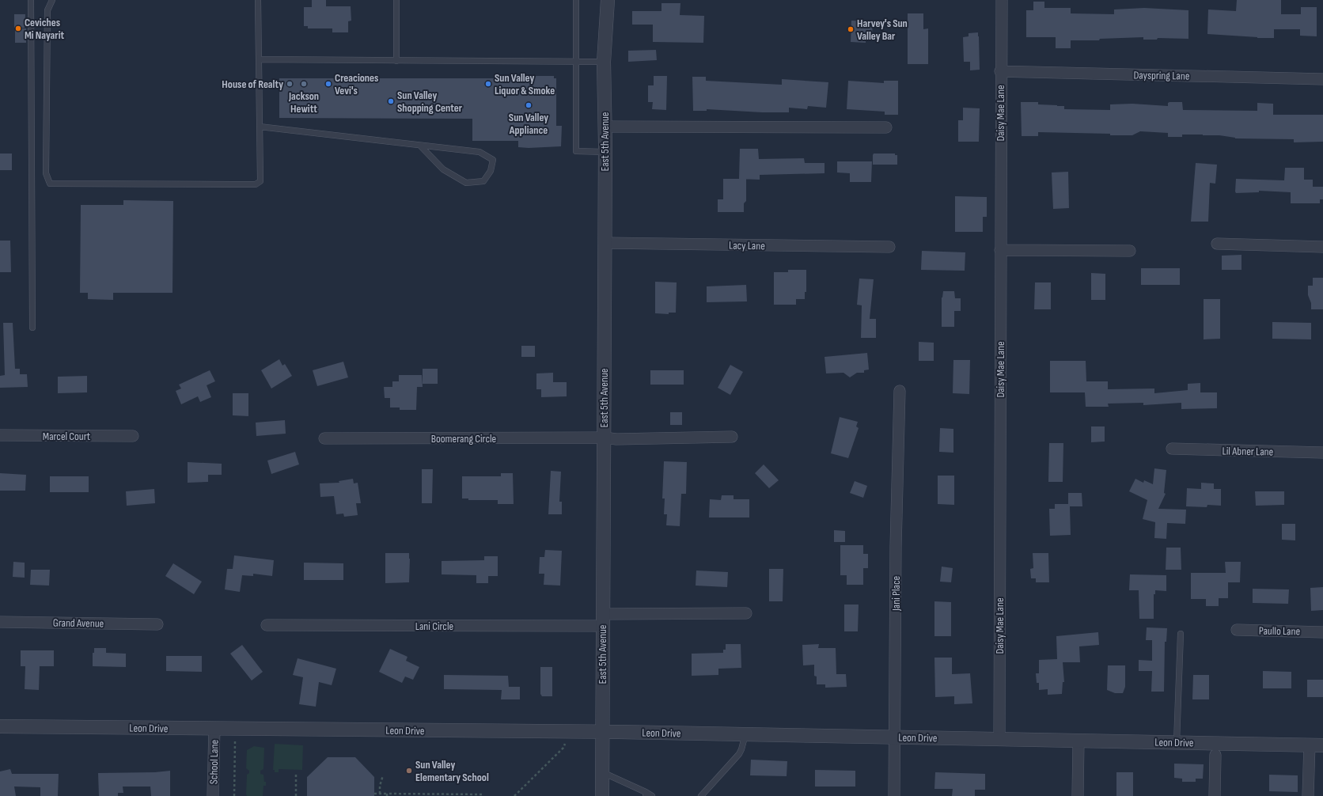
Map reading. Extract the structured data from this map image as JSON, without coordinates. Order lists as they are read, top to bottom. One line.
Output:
{"streets":{"street":["Dayspring Lane","Daisy Mae Lane","East 5th Avenue","Lacy Lane","Marcel Court","Boomerang Circle","Lil Abner Lane","Jani Place","Grand Avenue","Lani Circle","Paullo Lane","Leon Drive","School Lane"]},"crossings":[["Dayspring Lane","Daisy Mae Lane"],["Daisy Mae Lane","Leon Drive"],["East 5th Avenue","Lacy Lane"],["East 5th Avenue","Boomerang Circle"],["East 5th Avenue","Lani Circle"],["East 5th Avenue","Leon Drive"],["Jani Place","Leon Drive"],["Leon Drive","School Lane"]],"places":["Ceviches Mi Nayarit","Harvey's Sun Valley Bar","House of Realty","Jackson Hewitt","Creaciones Vevi's","Sun Valley Liquor & Smoke","Sun Valley Shopping Center","Sun Valley Appliance","Sun Valley Elementary School"]}
